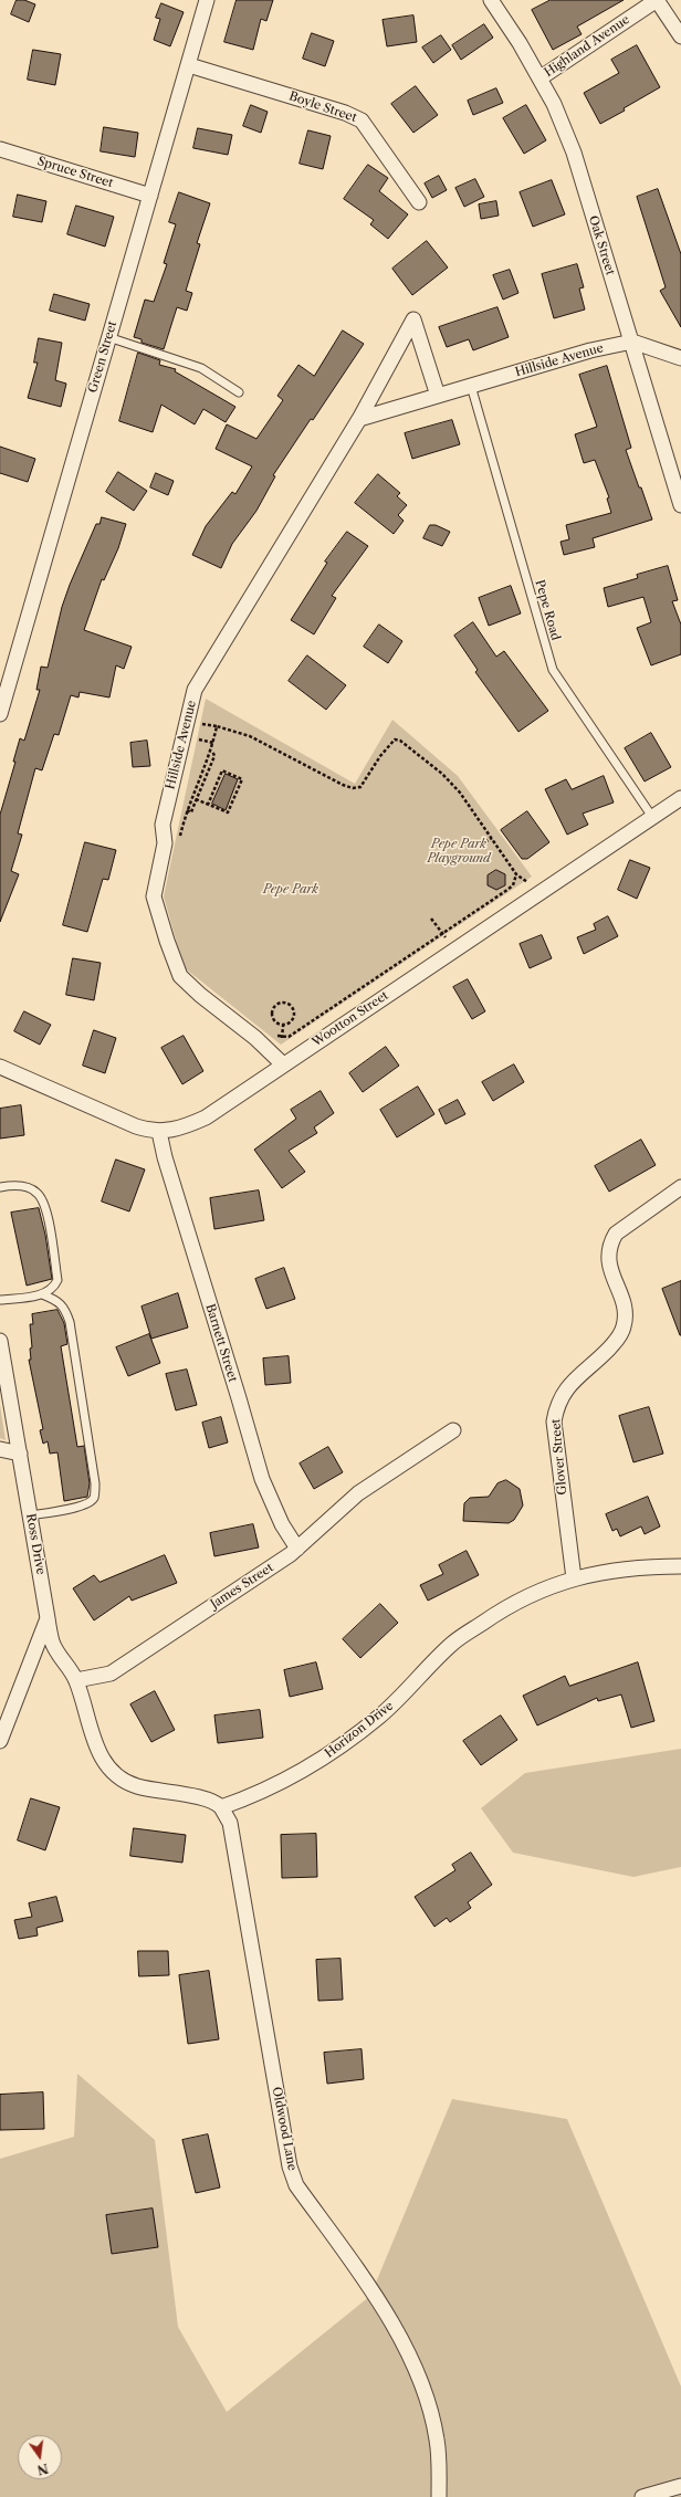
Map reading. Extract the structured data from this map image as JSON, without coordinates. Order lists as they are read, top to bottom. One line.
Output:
{"streets":{"street":["Highland Avenue","Boyle Street","Spruce Street","Oak Street","Green Street","Hillside Avenue","Wootton Street","Barnett Street","Glover Street","Ross Drive","James Street","Horizon Drive","Oldwood Lane"],"lane":["Pepe Road"]},"crossings":[["Highland Avenue","Oak Street"],["Boyle Street","Green Street"],["Spruce Street","Green Street"],["Oak Street","Hillside Avenue"],["Hillside Avenue","Pepe Road"],["Hillside Avenue","Wootton Street"],["Pepe Road","Wootton Street"],["Wootton Street","Barnett Street"],["Barnett Street","James Street"],["Glover Street","Horizon Drive"],["Horizon Drive","Oldwood Lane"]],"parks":["Pepe Park Playground","Pepe Park"],"north":"bottom"}
